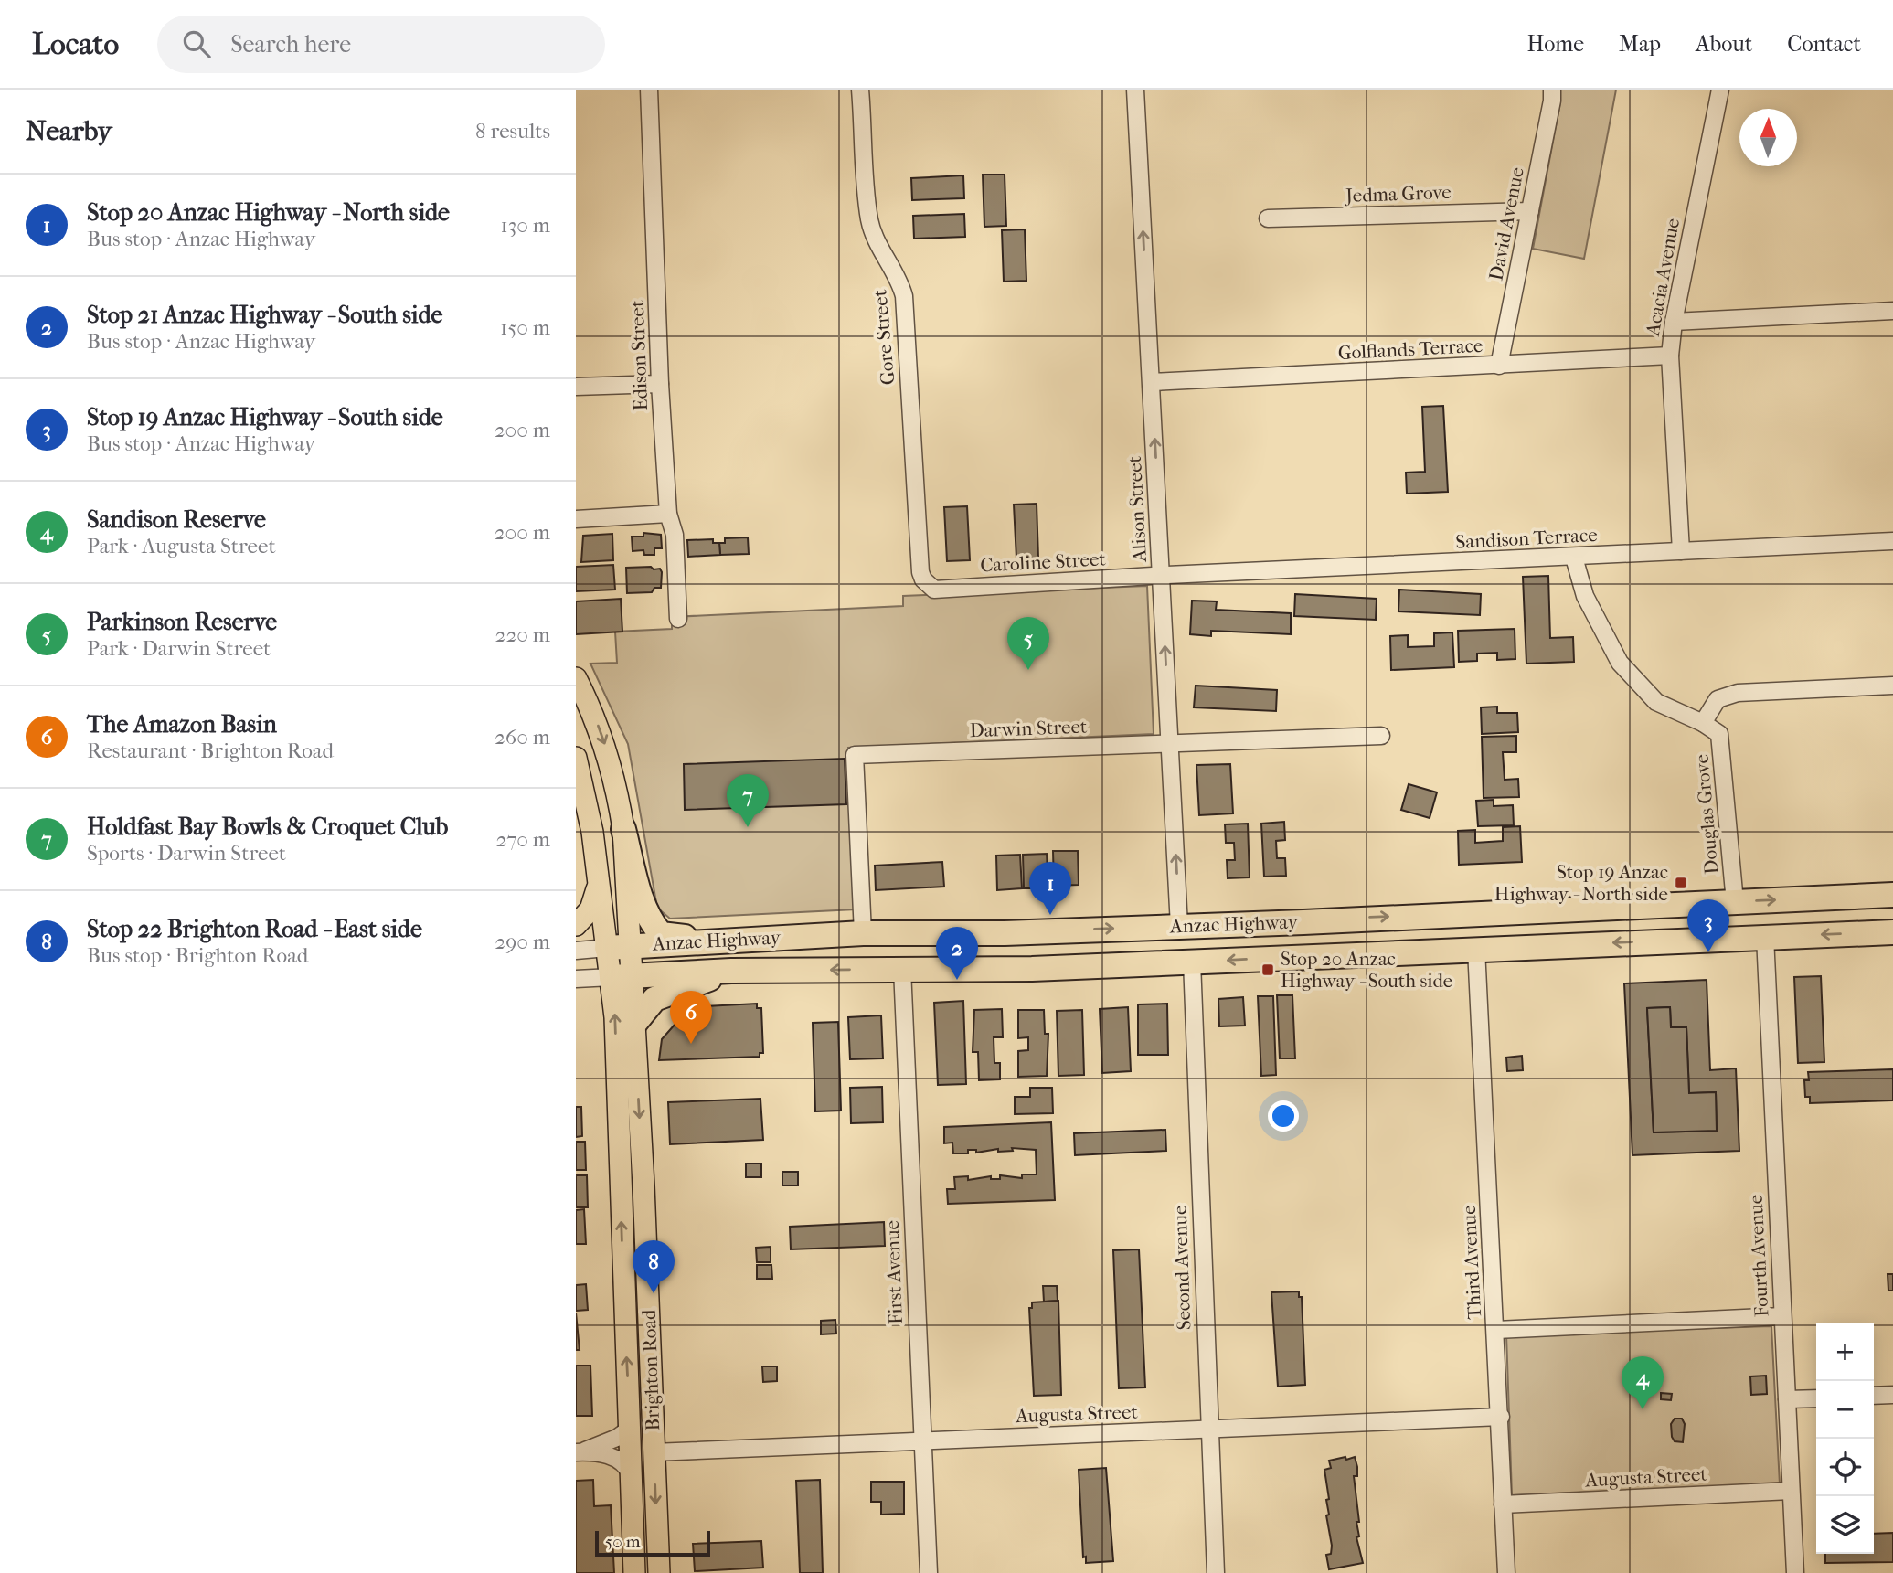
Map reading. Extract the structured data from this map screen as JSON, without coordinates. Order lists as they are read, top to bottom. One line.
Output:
{"streets":{"highway":["Anzac Highway"],"main road":["Brighton Road"],"street":["Jedma Grove","David Avenue","Acacia Avenue","Gore Street","Golflands Terrace","Edison Street","Alison Street","Sandison Terrace","Caroline Street","Darwin Street","Douglas Grove","Fourth Avenue","Third Avenue","Second Avenue","First Avenue","Augusta Street"]},"crossings":[["Jedma Grove","David Avenue"],["David Avenue","Golflands Terrace"],["Acacia Avenue","Golflands Terrace"],["Acacia Avenue","Sandison Terrace"],["Gore Street","Caroline Street"],["Golflands Terrace","Alison Street"],["Alison Street","Sandison Terrace"],["Alison Street","Caroline Street"],["Alison Street","Darwin Street"],["Alison Street","Anzac Highway"],["Sandison Terrace","Caroline Street"],["Sandison Terrace","Douglas Grove"],["Darwin Street","Anzac Highway"],["Douglas Grove","Anzac Highway"],["Anzac Highway","Fourth Avenue"],["Anzac Highway","Third Avenue"],["Anzac Highway","Second Avenue"],["Anzac Highway","First Avenue"],["Anzac Highway","Brighton Road"],["Fourth Avenue","Augusta Street"],["Third Avenue","Augusta Street"],["Second Avenue","Augusta Street"],["First Avenue","Augusta Street"],["Brighton Road","Augusta Street"]],"one_way":["Alison Street"],"places":{"transit":["Stop 19 Anzac Highway - North side","Stop 20 Anzac Highway - South side"]},"scale_bar":"50 m","north":"top","page":{"header":"Locato","search":"Search here","nav":["Home","Map","About","Contact"],"heading":["Nearby","8 results"],"list":[{"mark":"1","name":"Stop 20 Anzac Highway - North side","note":"Bus stop · Anzac Highway","value":"130 m"},{"mark":"2","name":"Stop 21 Anzac Highway - South side","note":"Bus stop · Anzac Highway","value":"150 m"},{"mark":"3","name":"Stop 19 Anzac Highway - South side","note":"Bus stop · Anzac Highway","value":"200 m"},{"mark":"4","name":"Sandison Reserve","note":"Park · Augusta Street","value":"200 m"},{"mark":"5","name":"Parkinson Reserve","note":"Park · Darwin Street","value":"220 m"},{"mark":"6","name":"The Amazon Basin","note":"Restaurant · Brighton Road","value":"260 m"},{"mark":"7","name":"Holdfast Bay Bowls & Croquet Club","note":"Sports · Darwin Street","value":"270 m"},{"mark":"8","name":"Stop 22 Brighton Road - East side","note":"Bus stop · Brighton Road","value":"290 m"}],"pins":["5","7","1","3","2","6","8","4"],"map_buttons":["+","−"],"scale":"50 m"}}
